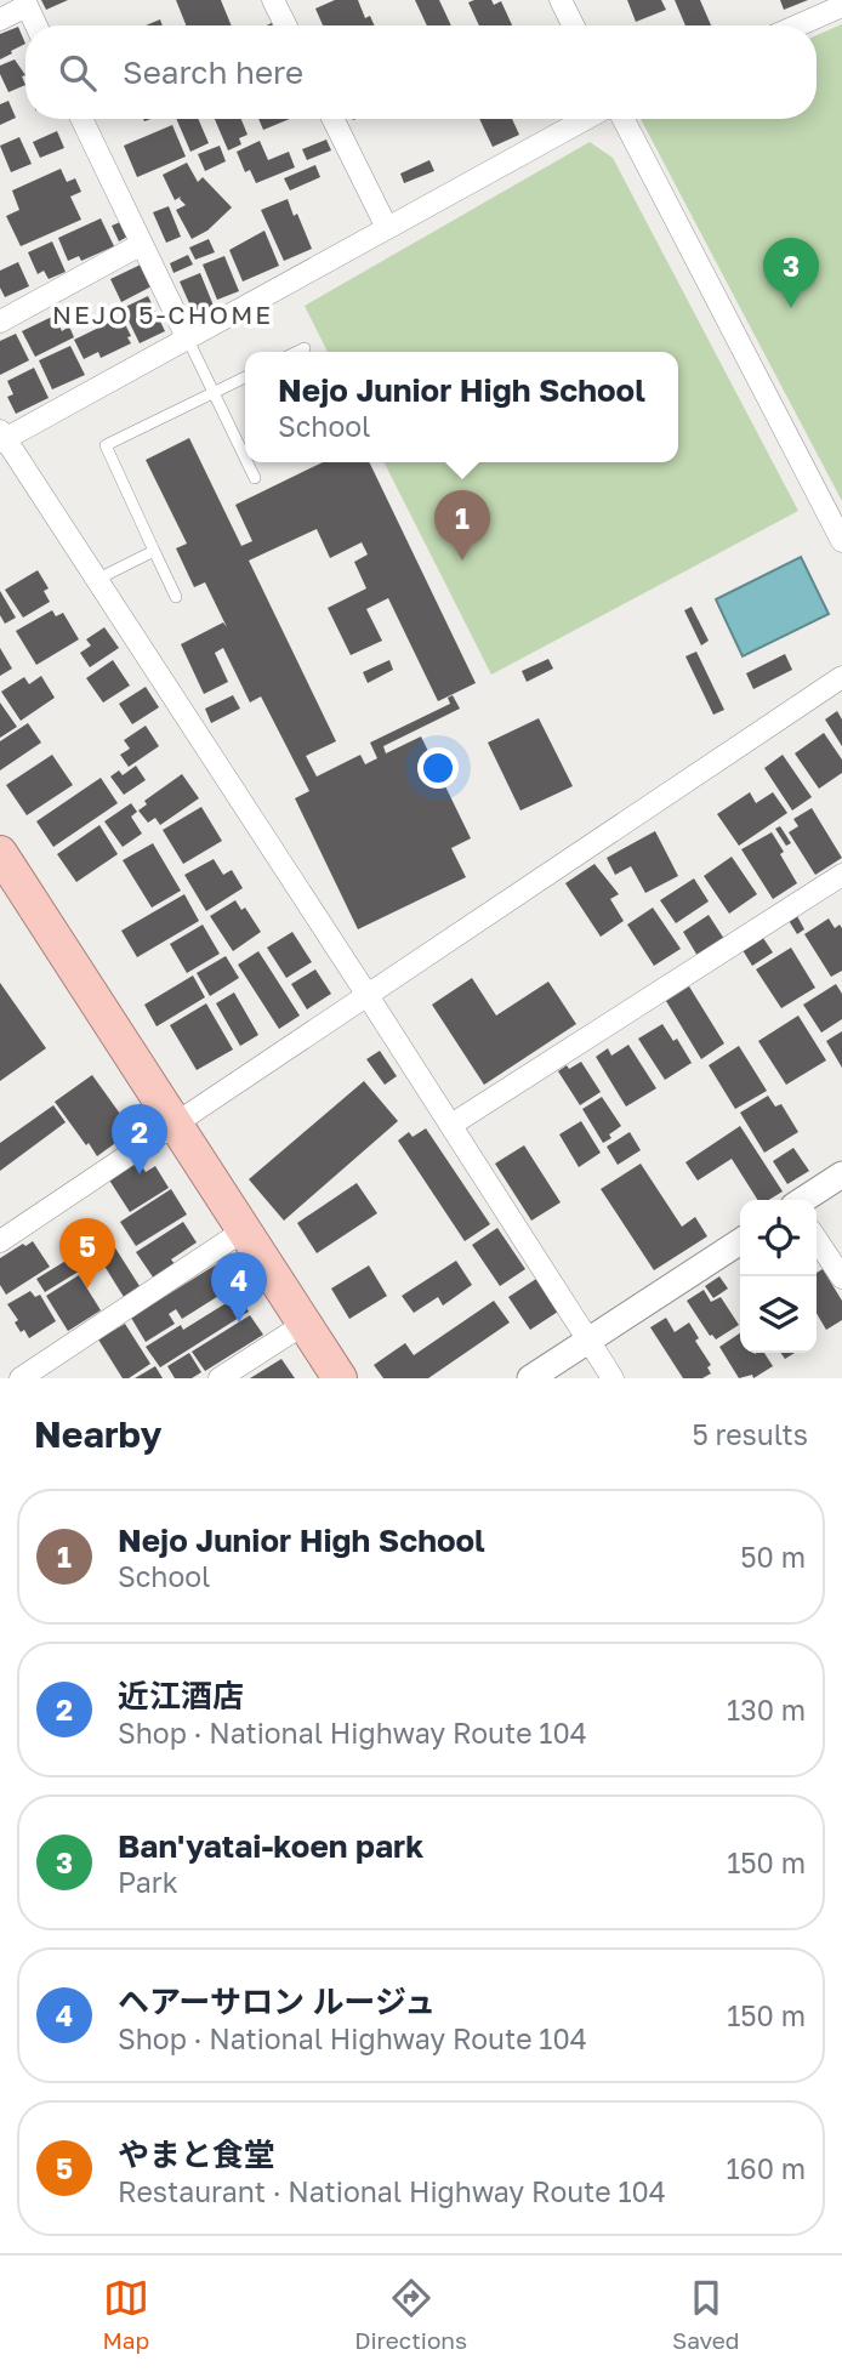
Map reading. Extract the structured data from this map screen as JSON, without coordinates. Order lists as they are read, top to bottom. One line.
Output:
{"districts":["NEJO 5-CHOME"],"page":{"search":"Search here","pins":["3","1","2","5","4"],"popup":["Nejo Junior High School","School"],"heading":["Nearby","5 results"],"list":[{"mark":"1","name":"Nejo Junior High School","note":"School","value":"50 m"},{"mark":"2","name":"近江酒店","note":"Shop · National Highway Route 104","value":"130 m"},{"mark":"3","name":"Ban'yatai-koen park","note":"Park","value":"150 m"},{"mark":"4","name":"ヘアーサロン ルージュ","note":"Shop · National Highway Route 104","value":"150 m"},{"mark":"5","name":"やまと食堂","note":"Restaurant · National Highway Route 104","value":"160 m"}],"nav":["Map","Directions","Saved"]}}
